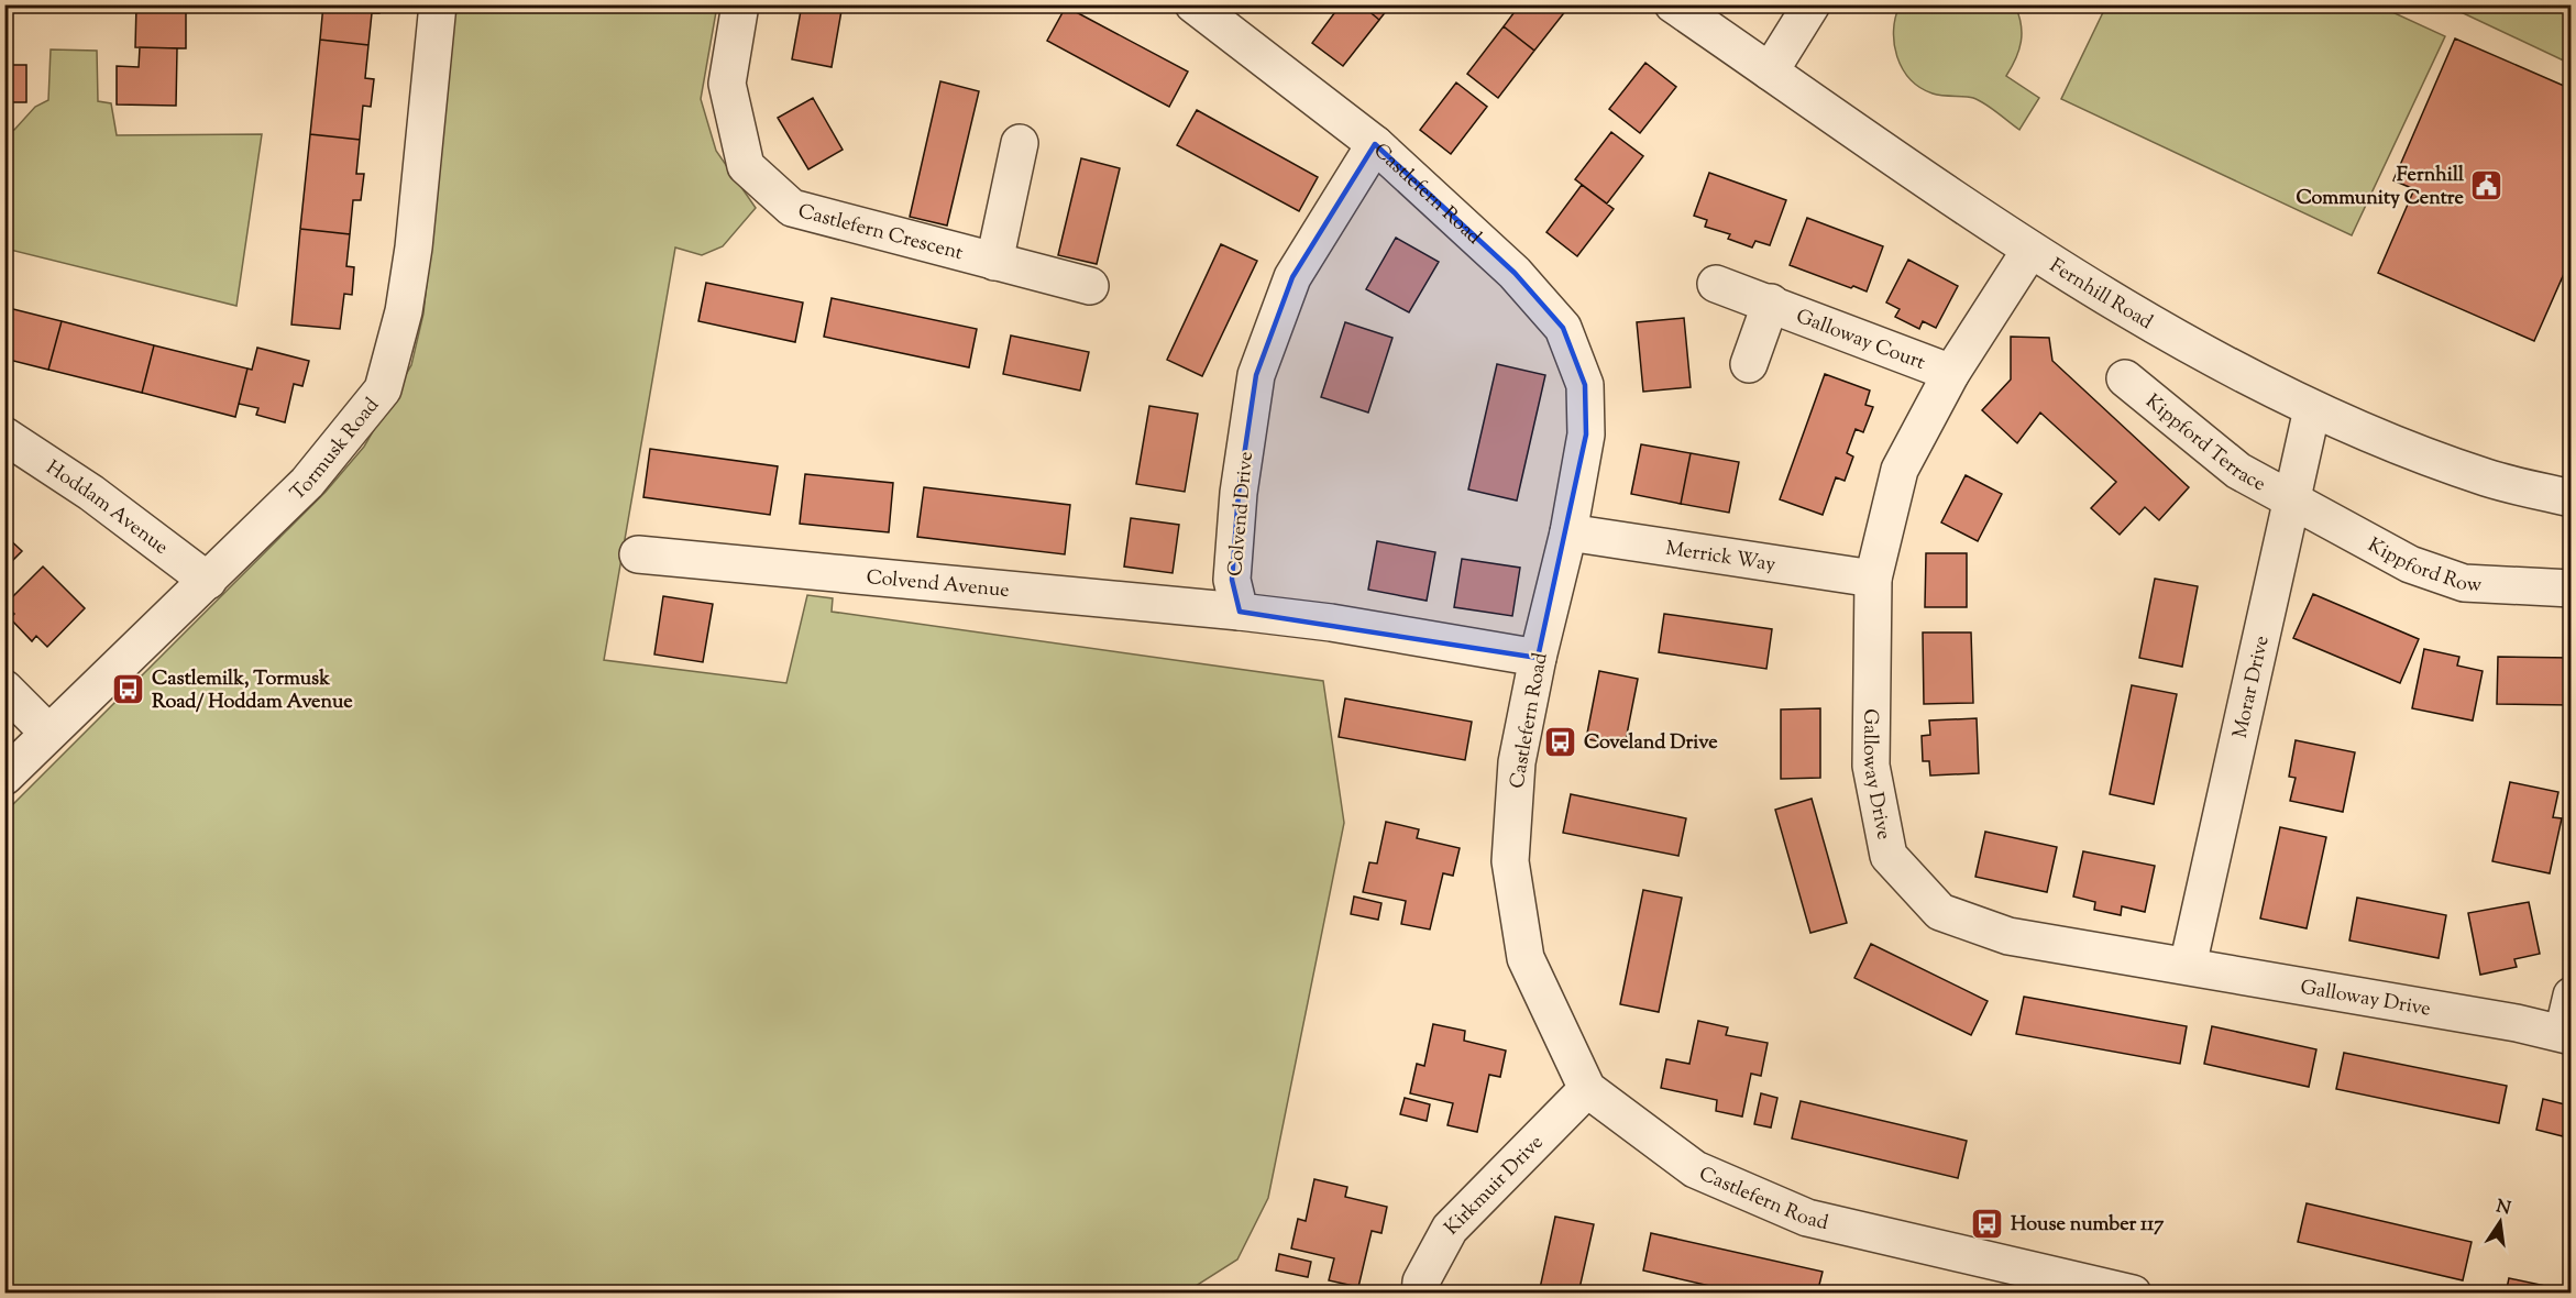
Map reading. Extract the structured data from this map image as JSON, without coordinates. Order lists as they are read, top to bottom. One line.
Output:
{"streets":{"street":["Castlefern Road","Castlefern Crescent","Fernhill Road","Galloway Court","Kippford Terrace","Tormusk Road","Hoddam Avenue","Colvend Drive","Merrick Way","Kippford Row","Colvend Avenue","Morar Drive","Galloway Drive","Kirkmuir Drive"]},"crossings":[["Castlefern Road","Colvend Drive"],["Castlefern Road","Merrick Way"],["Castlefern Road","Kirkmuir Drive"],["Fernhill Road","Morar Drive"],["Fernhill Road","Galloway Drive"],["Galloway Court","Galloway Drive"],["Kippford Terrace","Kippford Row"],["Kippford Terrace","Morar Drive"],["Tormusk Road","Hoddam Avenue"],["Colvend Drive","Colvend Avenue"],["Merrick Way","Galloway Drive"],["Kippford Row","Morar Drive"],["Morar Drive","Galloway Drive"]],"places":{"public building":["Fernhill Community Centre"],"bus stop":["Castlemilk, Tormusk Road/ Hoddam Avenue","Coveland Drive","House number 117"]},"north":"top"}
